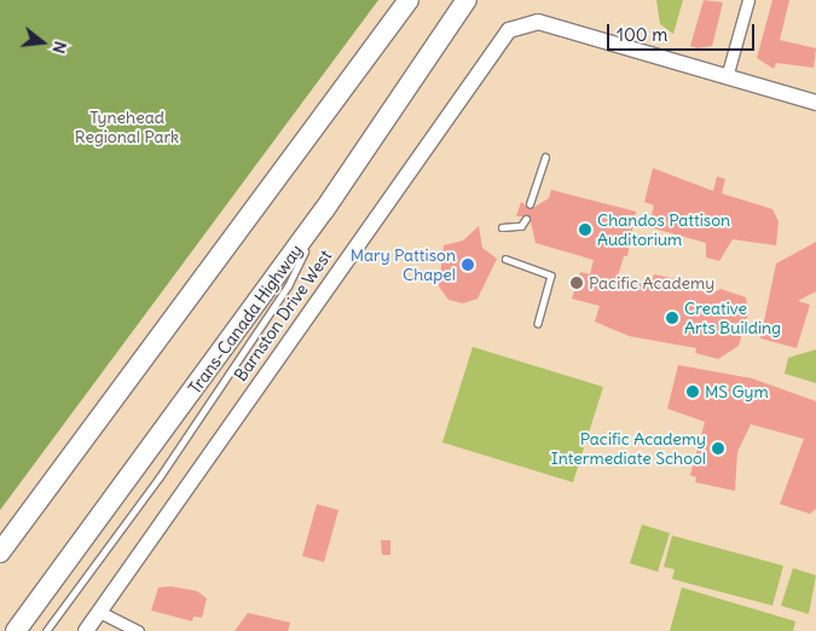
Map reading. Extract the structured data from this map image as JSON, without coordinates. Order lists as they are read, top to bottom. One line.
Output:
{"streets":{"highway":["Trans-Canada Highway"],"street":["Barnston Drive West"]},"parks":["Tynehead Regional Park"],"places":["Chandos Pattison Auditorium","Mary Pattison Chapel","Pacific Academy","Creative Arts Building","MS Gym","Pacific Academy Intermediate School"],"scale_bar":"100 m","north":"right"}
